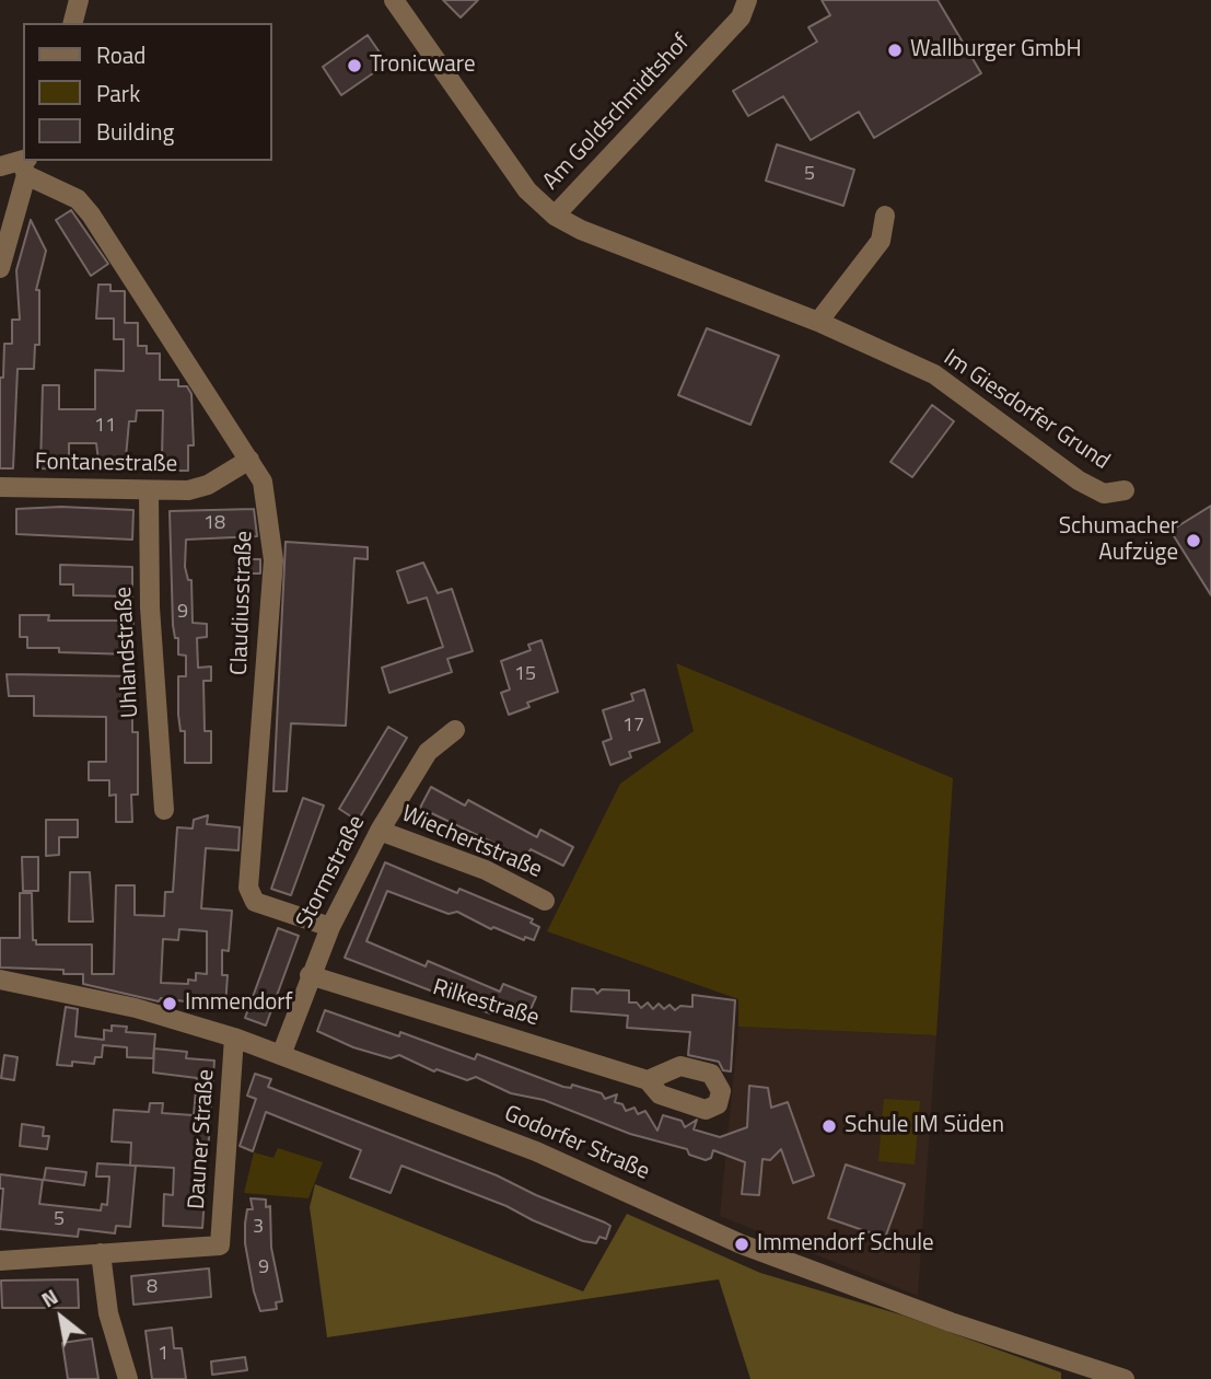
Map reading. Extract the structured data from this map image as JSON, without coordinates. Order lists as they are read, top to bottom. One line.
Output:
{"streets":{"street":["Am Goldschmidtshof","Im Giesdorfer Grund","Fontanestraße","Claudiusstraße","Uhlandstraße","Wiechertstraße","Stormstraße","Rilkestraße","Dauner Straße","Godorfer Straße"]},"crossings":[["Am Goldschmidtshof","Im Giesdorfer Grund"],["Fontanestraße","Claudiusstraße"],["Fontanestraße","Uhlandstraße"],["Claudiusstraße","Stormstraße"],["Wiechertstraße","Stormstraße"],["Stormstraße","Rilkestraße"],["Stormstraße","Godorfer Straße"],["Dauner Straße","Godorfer Straße"]],"places":["Wallburger GmbH","Tronicware","Schumacher Aufzüge","Immendorf","Schule IM Süden","Immendorf Schule"],"house_numbers":["5","11","18","9","15","17","5","3","9","8","1"],"legend":["Road","Park","Building"],"north":"top left"}
